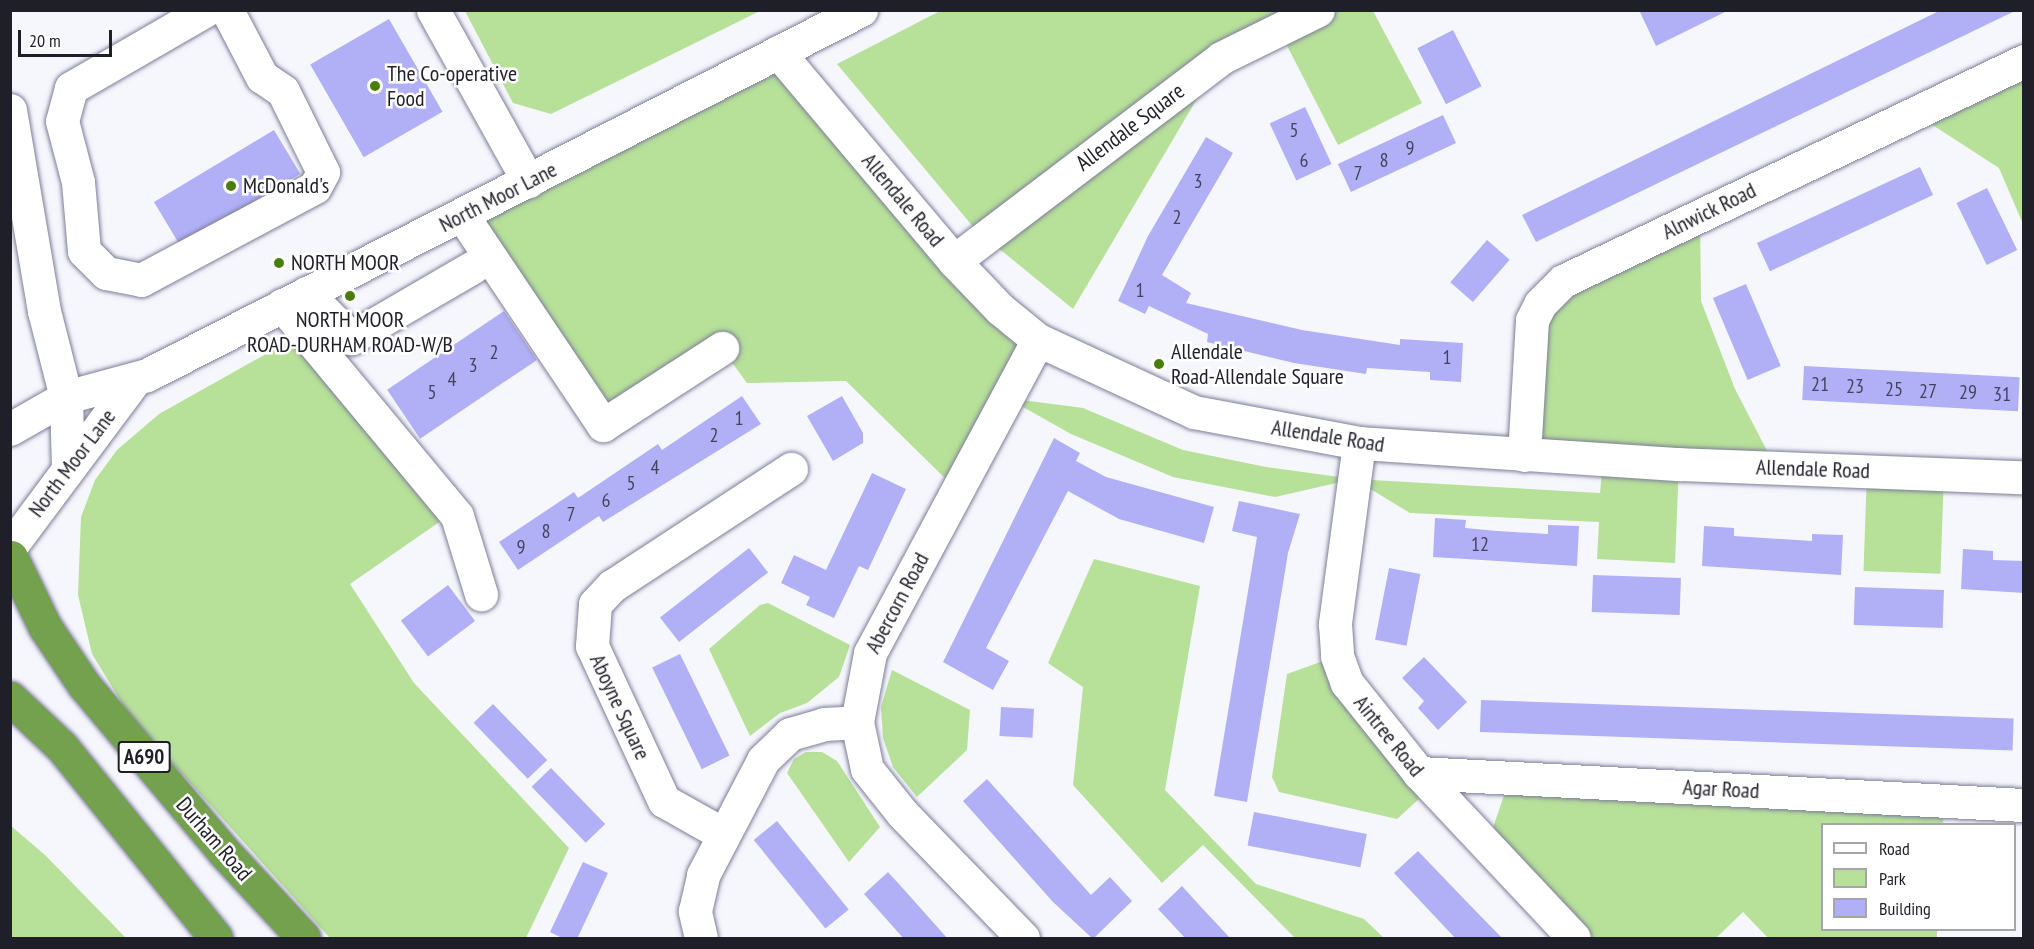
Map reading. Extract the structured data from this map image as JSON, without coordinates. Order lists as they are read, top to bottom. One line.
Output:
{"streets":{"highway":["A690","Durham Road"],"street":["Allendale Square","North Moor Lane","Allendale Road","Alnwick Road","Abercorn Road","Aboyne Square","Aintree Road","Agar Road"]},"crossings":[["Allendale Square","Allendale Road"],["North Moor Lane","Allendale Road"],["North Moor Lane","Durham Road"],["Allendale Road","Alnwick Road"],["Allendale Road","Abercorn Road"],["Allendale Road","Aintree Road"],["Aintree Road","Agar Road"]],"places":["The Co-operative Food","McDonald's","NORTH MOOR","NORTH MOOR ROAD-DURHAM ROAD-W/B","Allendale Road-Allendale Square"],"house_numbers":["5","9","6","8","7","3","2","1","2","1","3","4","21","23","25","27","5","29","31","1","2","4","5","6","7","8","12","9"],"legend":["Road","Park","Building"],"scale_bar":"20 m"}
